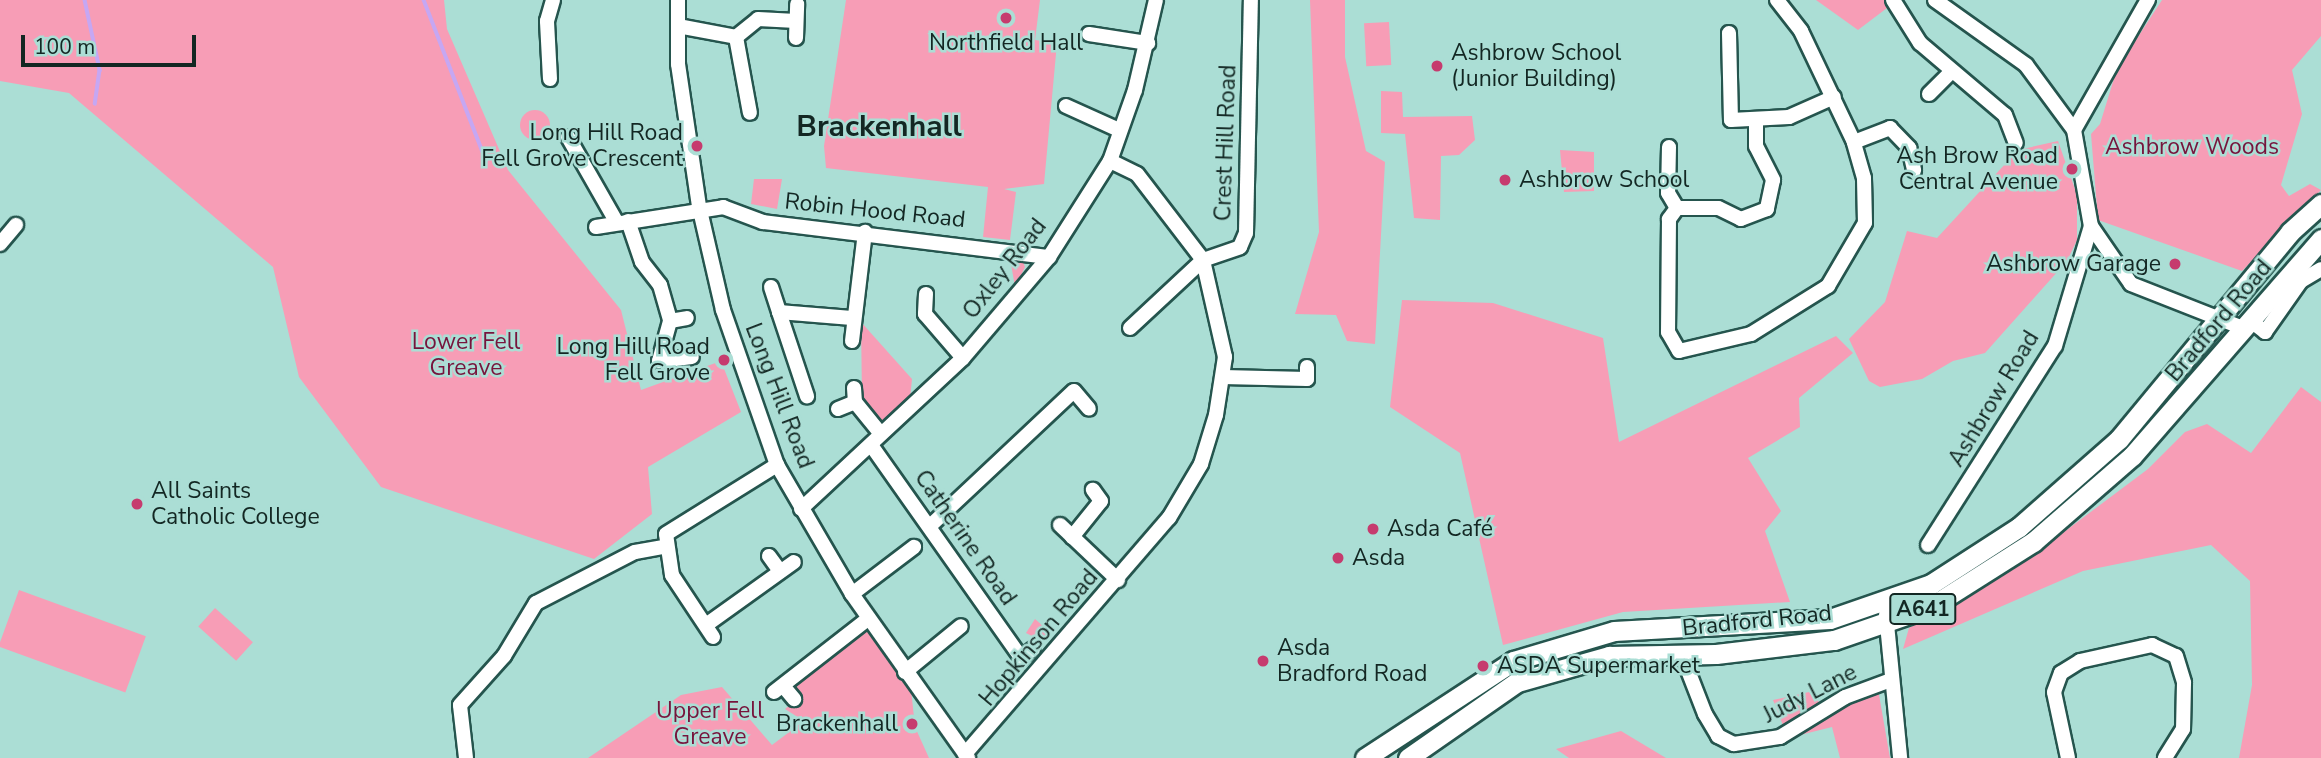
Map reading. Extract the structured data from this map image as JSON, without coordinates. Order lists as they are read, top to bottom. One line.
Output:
{"streets":{"main road":["Bradford Road","A641"],"street":["Crest Hill Road","Robin Hood Road","Oxley Road","Long Hill Road","Ashbrow Road","Catherine Road","Hopkinson Road","Judy Lane"]},"crossings":[["Crest Hill Road","Hopkinson Road"],["Robin Hood Road","Oxley Road"],["Robin Hood Road","Long Hill Road"],["Oxley Road","Long Hill Road"],["Oxley Road","Catherine Road"],["Oxley Road","Hopkinson Road"],["Bradford Road","Ashbrow Road"],["Bradford Road","A641"],["Bradford Road","Judy Lane"],["Long Hill Road","Hopkinson Road"],["Ashbrow Road","A641"],["Catherine Road","Hopkinson Road"]],"districts":["Brackenhall"],"parks":["Ashbrow Woods","Lower Fell Greave","Upper Fell Greave"],"places":["Northfield Hall","Ashbrow School (Junior Building)","Long Hill Road Fell Grove Crescent","Ash Brow Road Central Avenue","Ashbrow School","Ashbrow Garage","Long Hill Road Fell Grove","All Saints Catholic College","Asda Café","Asda","Asda Bradford Road","ASDA Supermarket","Brackenhall"],"scale_bar":"100 m"}
